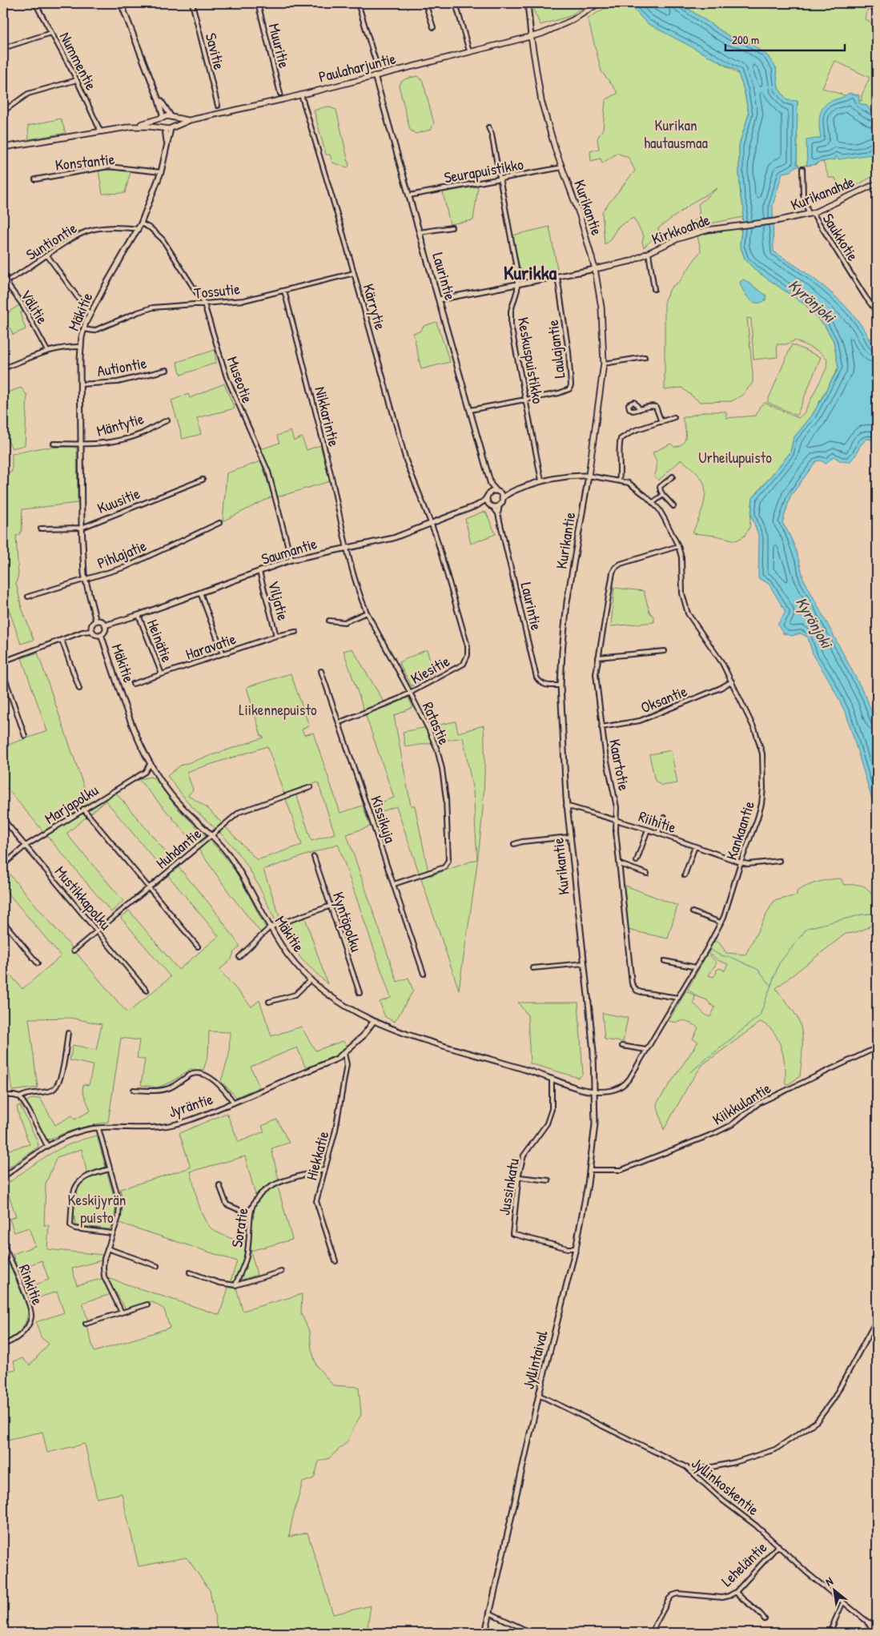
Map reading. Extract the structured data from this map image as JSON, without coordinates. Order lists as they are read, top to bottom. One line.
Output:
{"streets":{"main road":["Paulaharjuntie","Kurikanahde","Kurikantie","Kirkkoahde"],"street":["Muuritie","Savitie","Nummentie","Konstantie","Seurapuistikko","Saukkotie","Suntiontie","Laurintie","Tossutie","Välitie","Kärrytie","Mäkitie","Laulajantie","Keskuspuistikko","Autiontie","Museotie","Nikkarintie","Mäntytie","Kuusitie","Saumantie","Pihlajatie","Viljatie","Heinätie","Haravatie","Kiesitie","Oksantie","Ratastie","Kaartotie","Marjapolku","Kissikuja","Riihitie","Kankaantie","Huhdantie","Mustikkapolku","Kyntöpolku","Kiikkulantie","Jyräntie","Hiekkatie","Jussinkatu","Soratie","Rinkitie","Jyllintaival","Jyllinkoskentie","Leheläntie"]},"crossings":[["Nummentie","Paulaharjuntie"],["Paulaharjuntie","Kurikantie"],["Paulaharjuntie","Laurintie"],["Paulaharjuntie","Kärrytie"],["Paulaharjuntie","Mäkitie"],["Konstantie","Mäkitie"],["Seurapuistikko","Kurikantie"],["Seurapuistikko","Laurintie"],["Seurapuistikko","Keskuspuistikko"],["Kurikanahde","Kirkkoahde"],["Kurikanahde","Saukkotie"],["Kurikantie","Kirkkoahde"],["Kurikantie","Laurintie"],["Kurikantie","Mäkitie"],["Kurikantie","Riihitie"],["Kurikantie","Kankaantie"],["Kurikantie","Jyllintaival"],["Suntiontie","Välitie"],["Suntiontie","Mäkitie"],["Laurintie","Laulajantie"],["Laurintie","Saumantie"],["Tossutie","Kärrytie"],["Tossutie","Mäkitie"],["Tossutie","Museotie"],["Tossutie","Nikkarintie"],["Kärrytie","Saumantie"],["Kärrytie","Kiesitie"],["Mäkitie","Autiontie"],["Mäkitie","Museotie"],["Mäkitie","Mäntytie"],["Mäkitie","Kuusitie"],["Mäkitie","Saumantie"],["Mäkitie","Pihlajatie"],["Mäkitie","Marjapolku"],["Mäkitie","Kankaantie"],["Mäkitie","Huhdantie"],["Mäkitie","Jyräntie"],["Mäkitie","Jussinkatu"],["Mäkitie","Jyllintaival"],["Laulajantie","Keskuspuistikko"],["Museotie","Saumantie"],["Nikkarintie","Saumantie"],["Nikkarintie","Ratastie"],["Saumantie","Viljatie"],["Saumantie","Heinätie"],["Saumantie","Kiesitie"],["Saumantie","Ratastie"],["Viljatie","Haravatie"],["Heinätie","Haravatie"],["Kiesitie","Ratastie"],["Kiesitie","Kissikuja"],["Oksantie","Kaartotie"],["Oksantie","Kankaantie"],["Ratastie","Kissikuja"],["Kaartotie","Riihitie"],["Kaartotie","Kankaantie"],["Marjapolku","Mustikkapolku"],["Riihitie","Kankaantie"],["Kankaantie","Jyllintaival"],["Huhdantie","Mustikkapolku"],["Kiikkulantie","Jyllintaival"],["Jyräntie","Hiekkatie"],["Hiekkatie","Soratie"],["Jussinkatu","Jyllintaival"],["Jyllintaival","Jyllinkoskentie"],["Jyllinkoskentie","Leheläntie"]],"districts":["Kurikka"],"water":["Kyrönjoki"],"parks":["Kurikan hautausmaa","Urheilupuisto","Liikennepuisto","Keskijyrän puisto"],"scale_bar":"200 m","north":"top left"}
